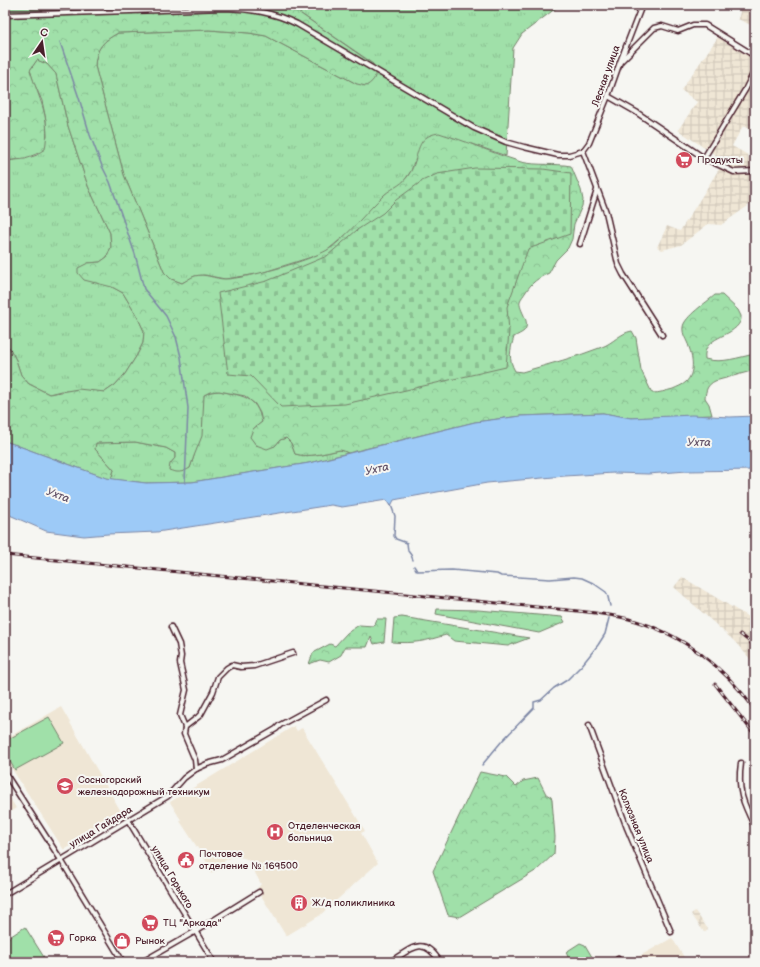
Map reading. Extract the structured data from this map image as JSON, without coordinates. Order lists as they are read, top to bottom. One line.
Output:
{"streets":{"street":["Лесная улица","Колхозная улица","улица Гайдара","улица Горького"]},"crossings":[["улица Гайдара","улица Горького"]],"water":["Ухта"],"places":{"supermarket":["Продукты","ТЦ \"Аркада\"","Горка"],"school or university":["Сосногорский железнодорожный техникум"],"hospital":["Отделенческая больница"],"public building":["Почтовое отделение № 169500"],"building":["Ж/д поликлиника"],"shop":["Рынок"]},"north":"top"}
